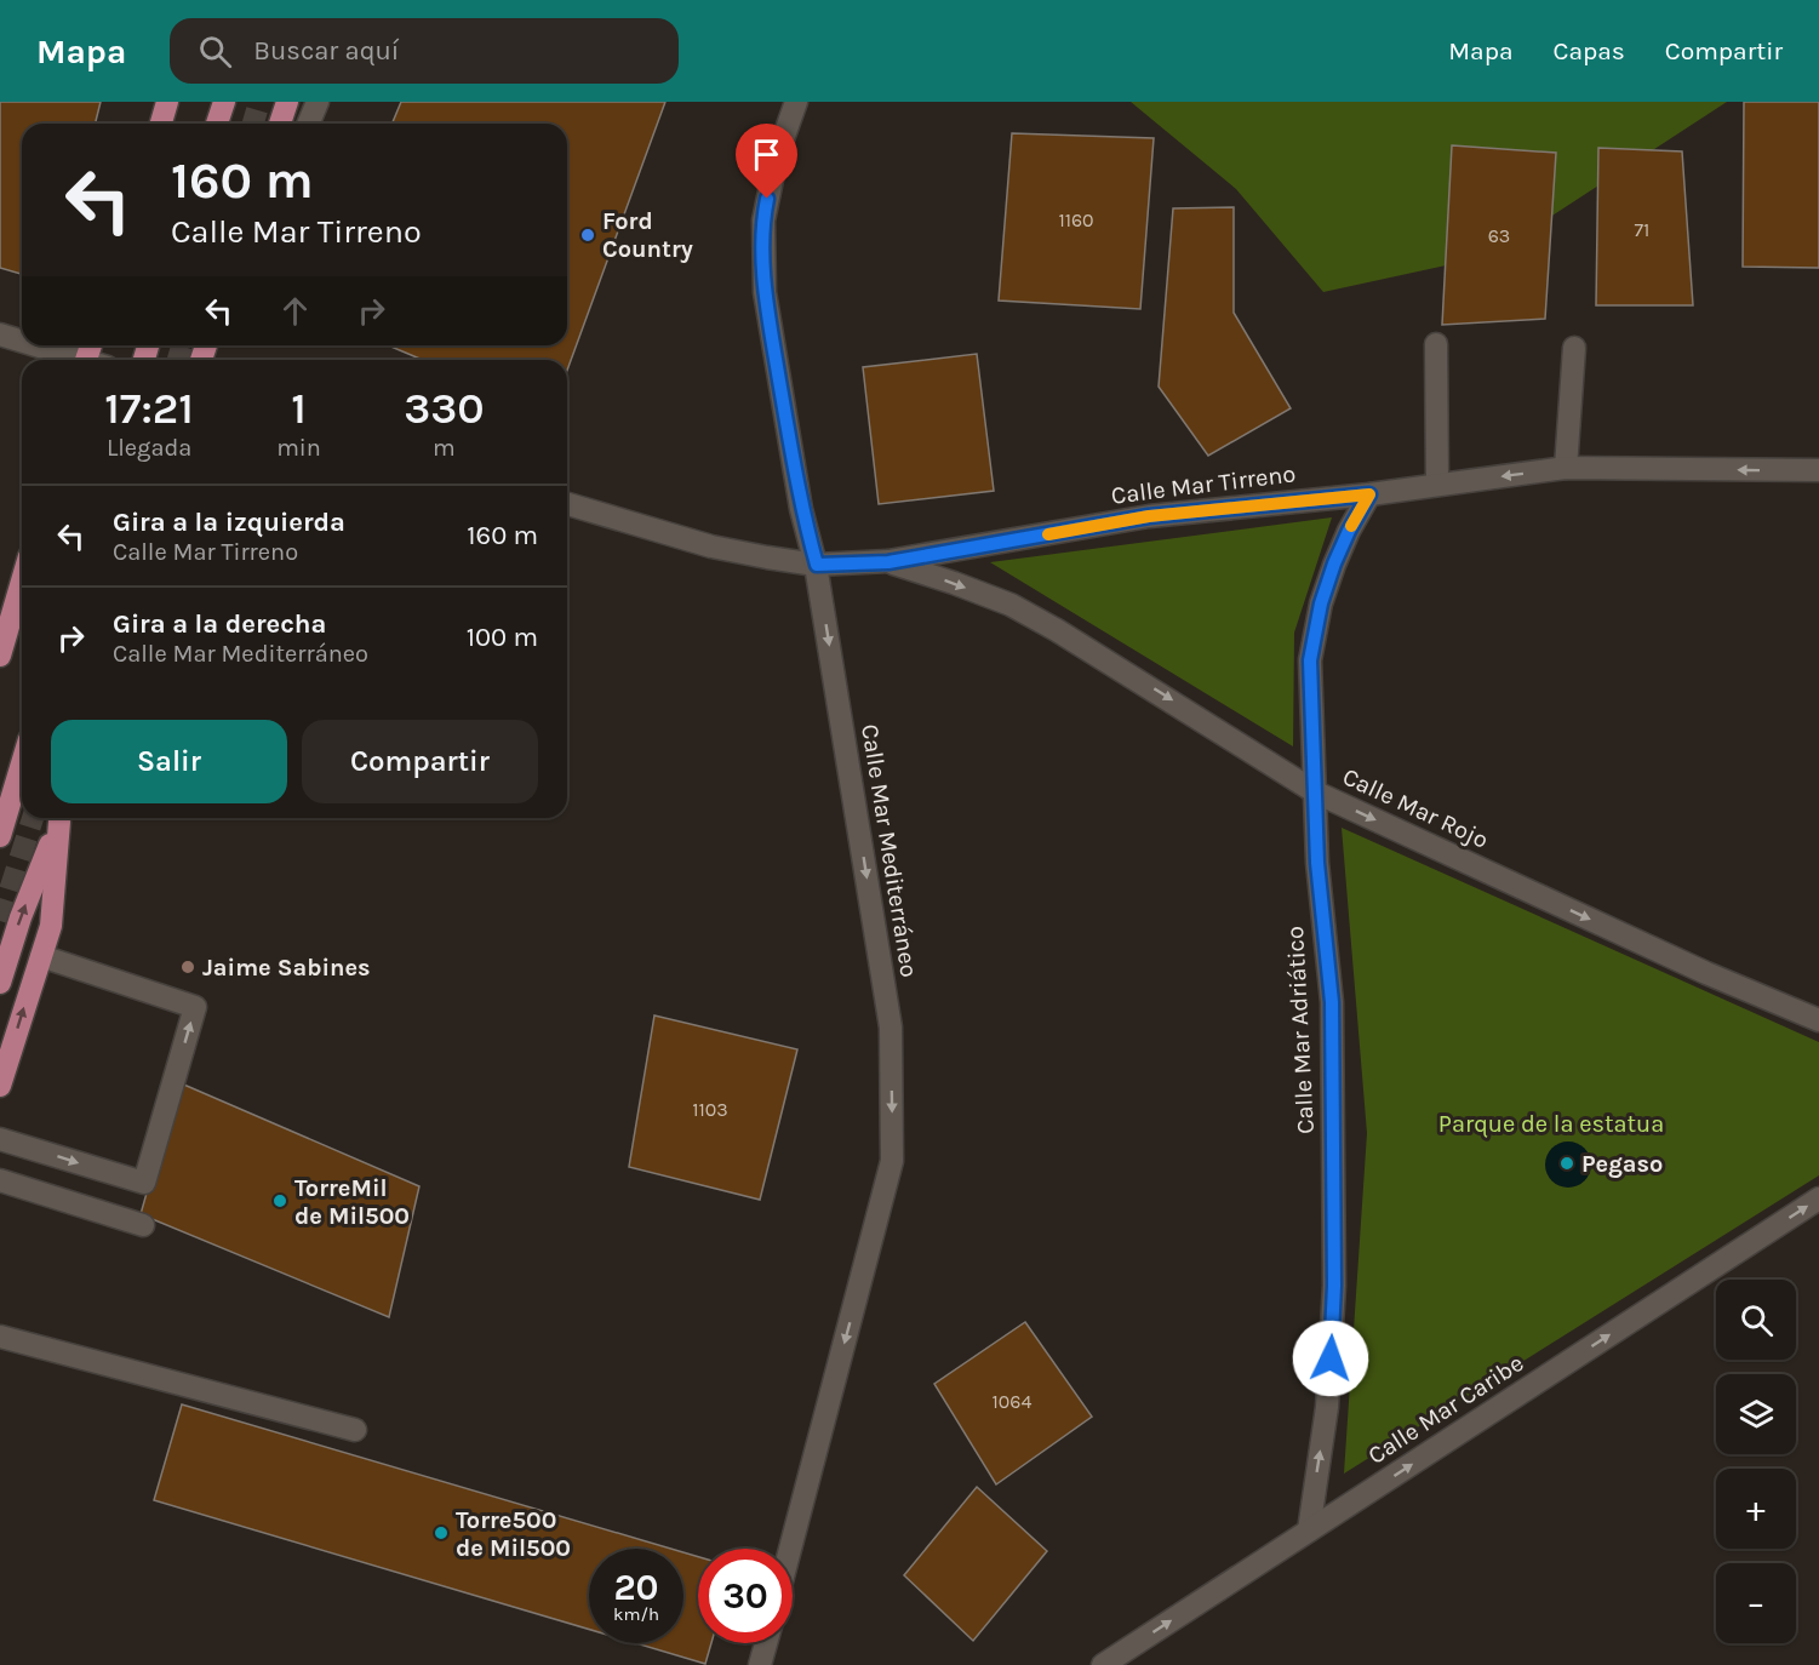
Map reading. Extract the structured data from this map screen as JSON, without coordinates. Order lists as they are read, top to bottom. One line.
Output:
{"streets":{"street":["Calle Mar Tirreno","Calle Mar Rojo","Calle Mar Mediterráneo","Calle Mar Adriático","Calle Mar Caribe"]},"crossings":[["Calle Mar Tirreno","Calle Mar Rojo"],["Calle Mar Tirreno","Calle Mar Mediterráneo"],["Calle Mar Tirreno","Calle Mar Adriático"],["Calle Mar Rojo","Calle Mar Adriático"],["Calle Mar Adriático","Calle Mar Caribe"]],"one_way":["Calle Mar Rojo","Calle Mar Mediterráneo","Calle Mar Adriático","Calle Mar Caribe"],"parks":["Parque de la estatua"],"places":["Ford Country","Jaime Sabines","Pegaso","TorreMil de Mil500","Torre500 de Mil500"],"house_numbers":["1160","71","63","1103","1064"],"page":{"header":"Mapa","search":"Buscar aquí","nav":["Mapa","Capas","Compartir"],"turn":["160 m","Calle Mar Tirreno"],"eta":["17:21","Llegada","1","min","330","m"],"list":[{"name":"Gira a la izquierda","note":"Calle Mar Tirreno","value":"160 m"},{"name":"Gira a la derecha","note":"Calle Mar Mediterráneo","value":"100 m"}],"buttons":["Salir","Compartir"],"map_buttons":["+","−"],"speed":"20 km/h","limit":"30"}}
